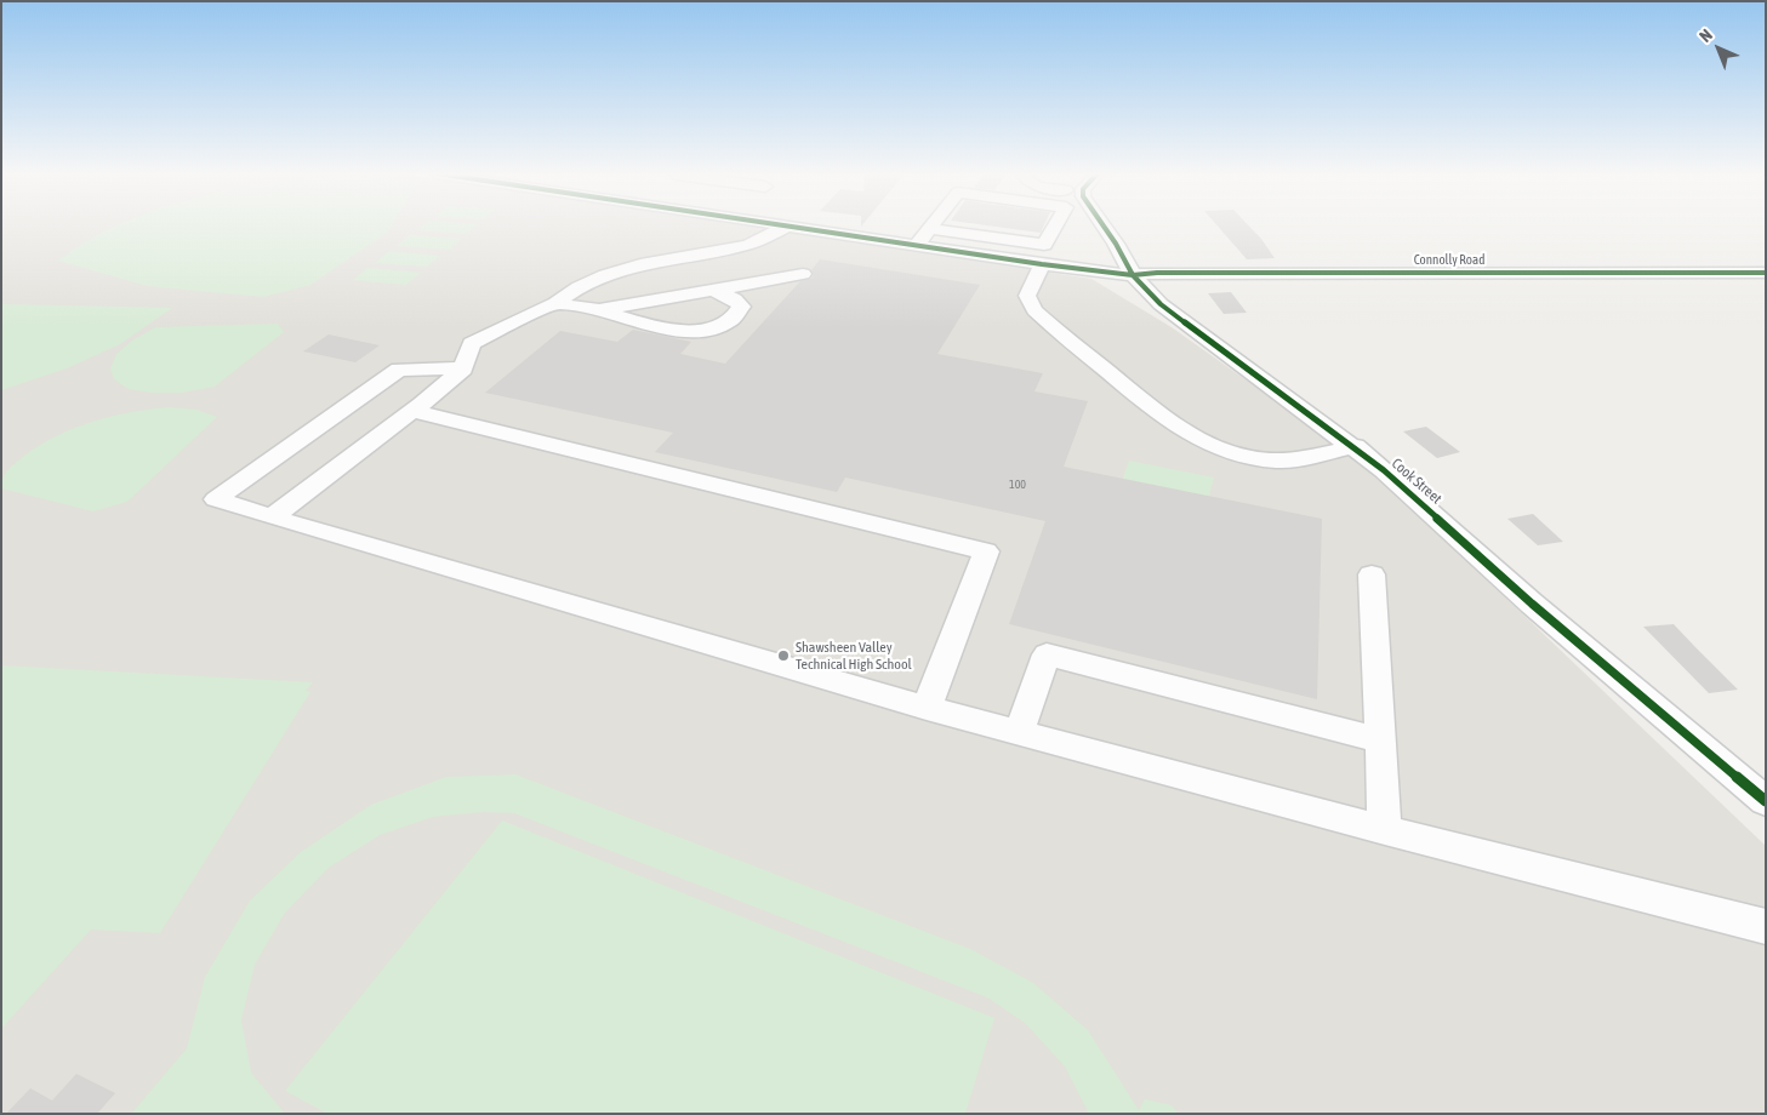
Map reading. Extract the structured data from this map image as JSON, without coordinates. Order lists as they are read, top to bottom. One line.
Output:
{"streets":{"street":["Connolly Road","Cook Street"]},"crossings":[["Connolly Road","Cook Street"]],"places":["Shawsheen Valley Technical High School"],"house_numbers":["100"],"north":"top left"}
